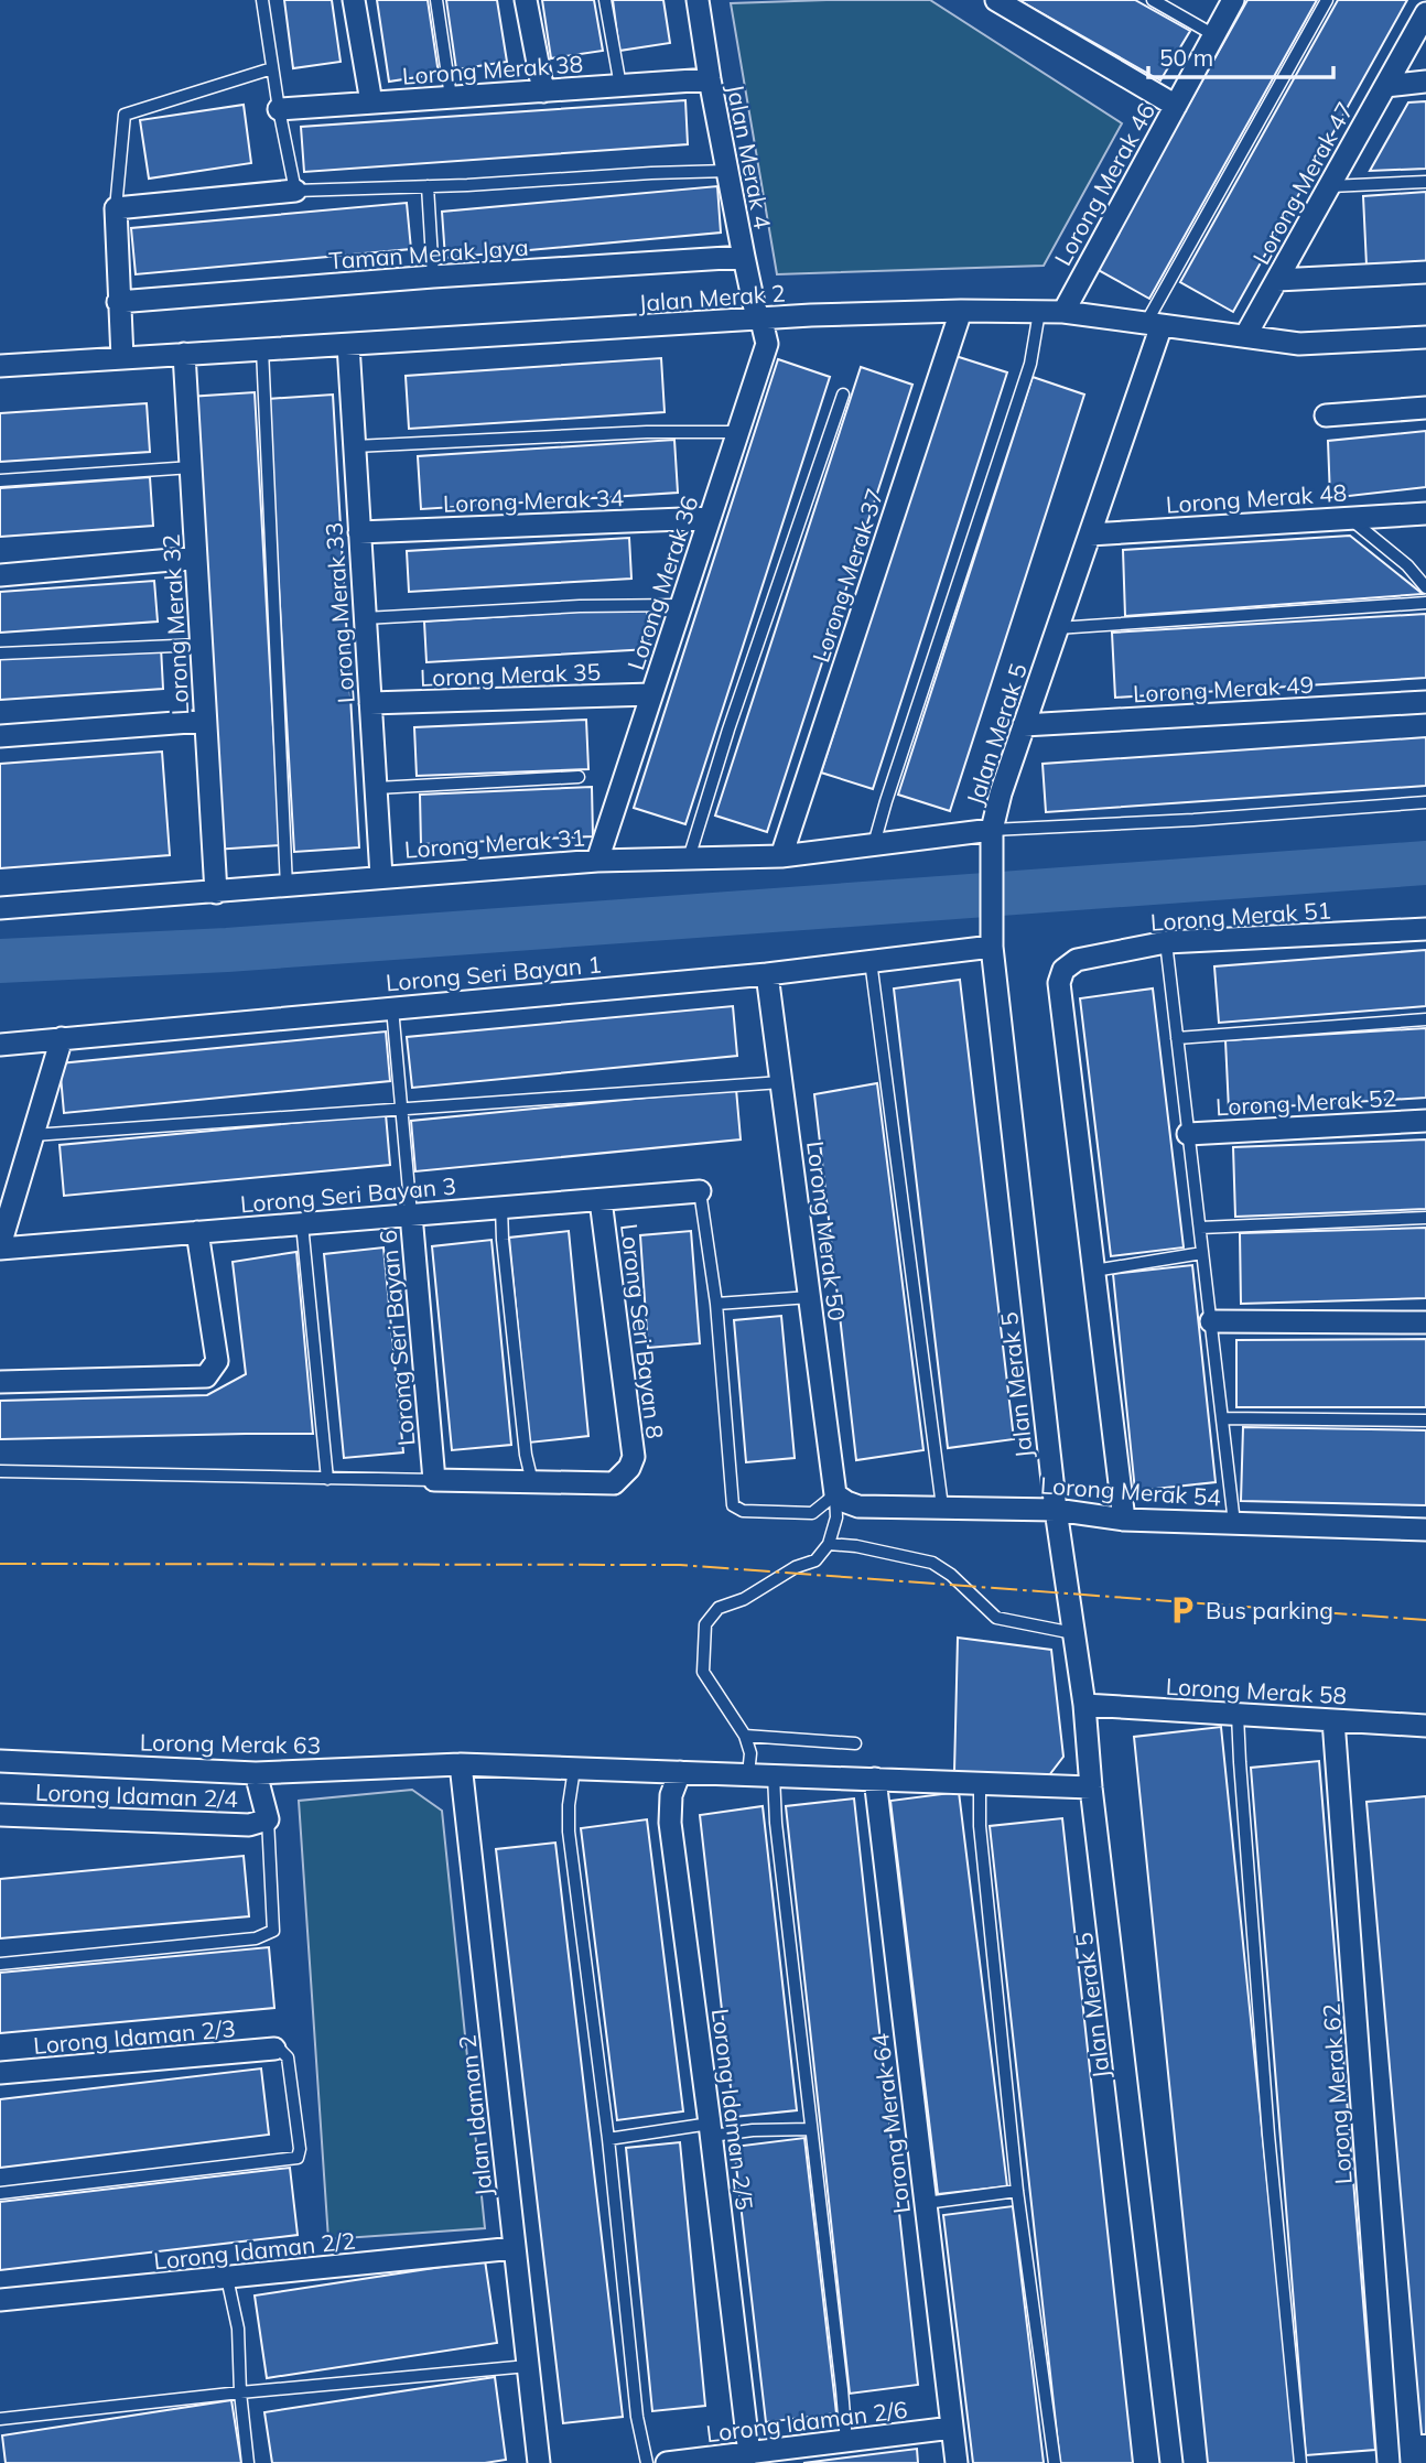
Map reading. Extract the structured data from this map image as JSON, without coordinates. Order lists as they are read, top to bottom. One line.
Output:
{"streets":{"street":["Lorong Merak 38","Jalan Merak 4","Lorong Merak 47","Lorong Merak 46","Taman Merak Jaya","Jalan Merak 2","Lorong Merak 48","Lorong Merak 34","Lorong Merak 37","Lorong Merak 36","Lorong Merak 33","Lorong Merak 32","Lorong Merak 35","Lorong Merak 49","Jalan Merak 5","Lorong Merak 31","Lorong Merak 51","Lorong Seri Bayan 1","Lorong Merak 52","Lorong Seri Bayan 3","Lorong Merak 50","Lorong Seri Bayan 8","Lorong Seri Bayan 6","Lorong Merak 54","Lorong Merak 58","Lorong Merak 63","Lorong Idaman 2/4","Lorong Idaman 2/3","Lorong Merak 62","Lorong Idaman 2/5","Jalan Idaman 2","Lorong Merak 64","Lorong Idaman 2/2","Lorong Idaman 2/6"]},"crossings":[["Lorong Merak 38","Jalan Merak 4"],["Jalan Merak 4","Taman Merak Jaya"],["Jalan Merak 4","Jalan Merak 2"],["Jalan Merak 4","Lorong Merak 36"],["Lorong Merak 47","Jalan Merak 2"],["Lorong Merak 46","Jalan Merak 2"],["Jalan Merak 2","Lorong Merak 37"],["Jalan Merak 2","Lorong Merak 36"],["Jalan Merak 2","Lorong Merak 33"],["Jalan Merak 2","Lorong Merak 32"],["Jalan Merak 2","Jalan Merak 5"],["Lorong Merak 48","Jalan Merak 5"],["Lorong Merak 34","Lorong Merak 36"],["Lorong Merak 34","Lorong Merak 33"],["Lorong Merak 37","Lorong Merak 31"],["Lorong Merak 36","Lorong Merak 35"],["Lorong Merak 36","Lorong Merak 31"],["Lorong Merak 33","Lorong Merak 35"],["Lorong Merak 33","Lorong Merak 31"],["Lorong Merak 32","Lorong Merak 31"],["Lorong Merak 49","Jalan Merak 5"],["Jalan Merak 5","Lorong Merak 31"],["Jalan Merak 5","Lorong Seri Bayan 1"],["Jalan Merak 5","Lorong Merak 54"],["Jalan Merak 5","Lorong Merak 58"],["Jalan Merak 5","Lorong Merak 63"],["Lorong Seri Bayan 1","Lorong Merak 50"],["Lorong Seri Bayan 1","Lorong Seri Bayan 6"],["Lorong Seri Bayan 3","Lorong Seri Bayan 8"],["Lorong Seri Bayan 3","Lorong Seri Bayan 6"],["Lorong Merak 50","Lorong Merak 54"],["Lorong Merak 58","Lorong Merak 62"],["Lorong Merak 63","Lorong Idaman 2/4"],["Lorong Merak 63","Lorong Idaman 2/5"],["Lorong Merak 63","Jalan Idaman 2"],["Lorong Merak 63","Lorong Merak 64"],["Lorong Idaman 2/5","Lorong Idaman 2/6"],["Jalan Idaman 2","Lorong Idaman 2/2"],["Lorong Merak 64","Lorong Idaman 2/6"]],"places":{"parking":["Bus parking"]},"scale_bar":"50 m"}
